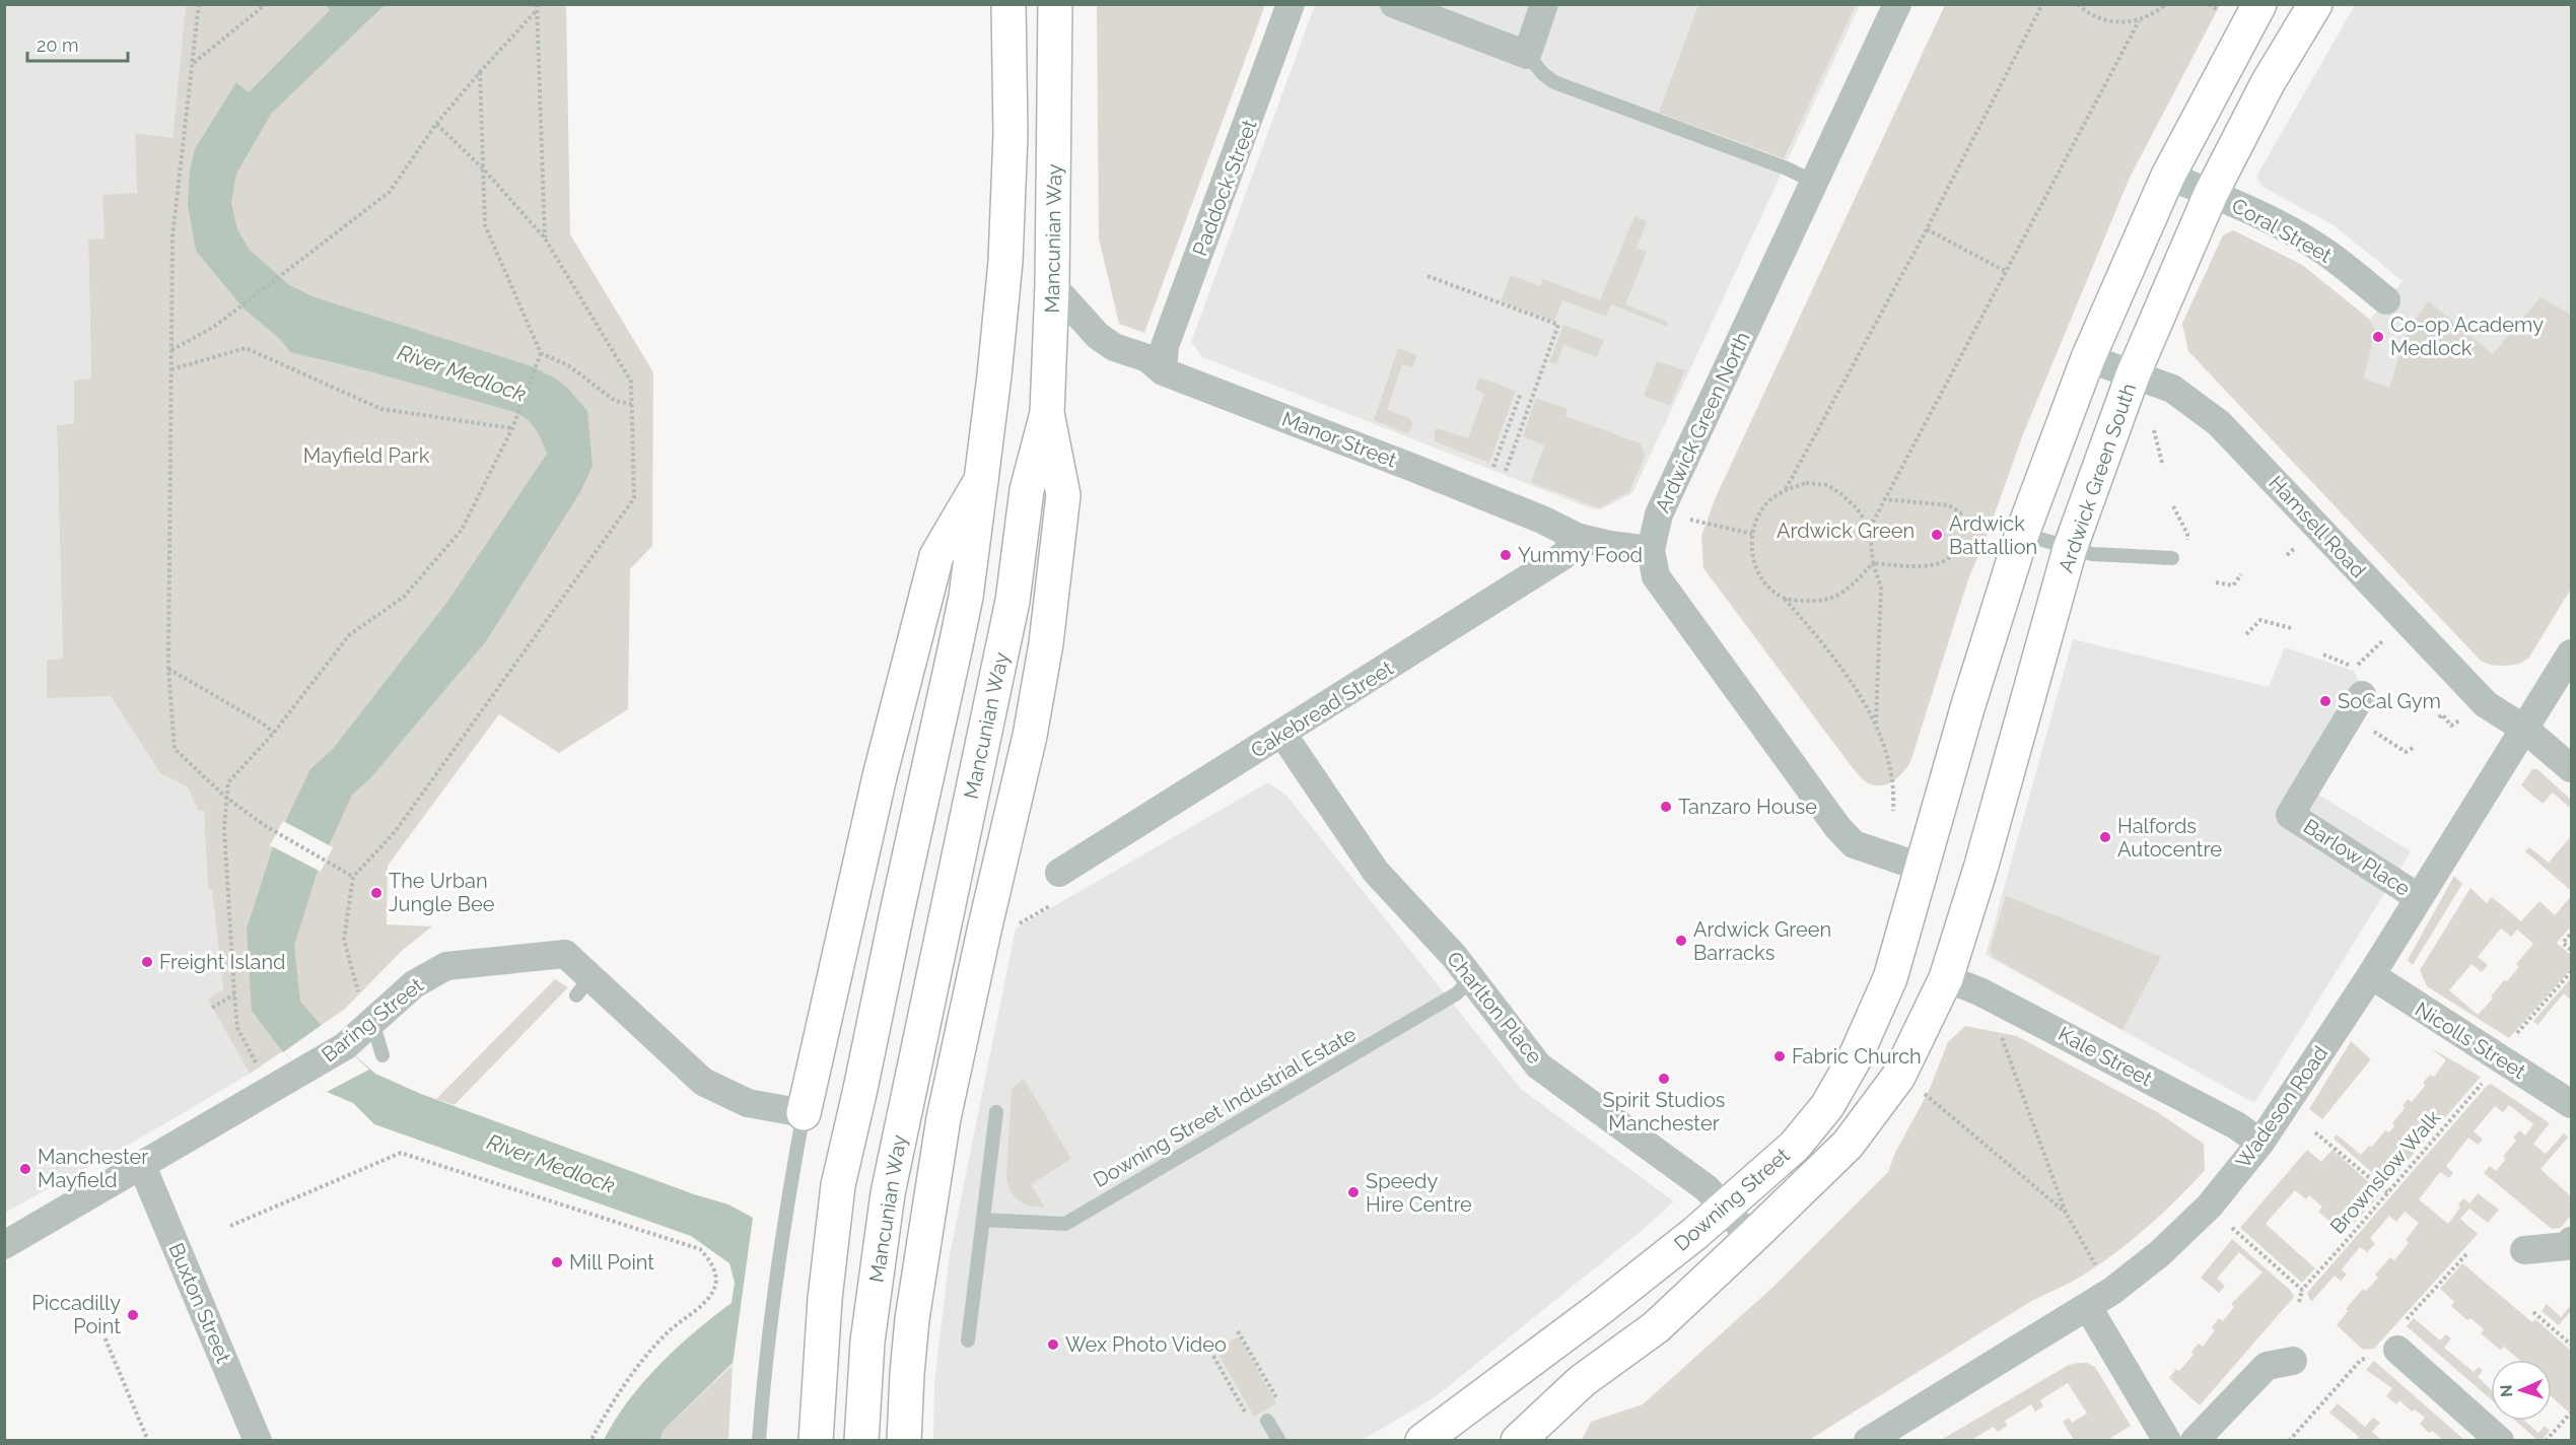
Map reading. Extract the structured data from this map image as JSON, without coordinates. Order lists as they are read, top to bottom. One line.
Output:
{"streets":{"highway":["Mancunian Way","Ardwick Green South","Downing Street"],"street":["Paddock Street","Coral Street","Ardwick Green North","Manor Street","Hamsell Road","Cakebread Street","Barlow Place","Charlton Place","Baring Street","Nicolls Street","Kale Street","Wadeson Road","Buxton Street"],"lane":["Downing Street Industrial Estate"],"path":["Brownslow Walk"]},"crossings":[["Paddock Street","Manor Street"],["Coral Street","Ardwick Green South"],["Mancunian Way","Manor Street"],["Ardwick Green North","Manor Street"],["Ardwick Green North","Downing Street"],["Manor Street","Cakebread Street"],["Ardwick Green South","Hamsell Road"],["Ardwick Green South","Kale Street"],["Ardwick Green South","Downing Street"],["Hamsell Road","Wadeson Road"],["Cakebread Street","Charlton Place"],["Barlow Place","Wadeson Road"],["Charlton Place","Downing Street Industrial Estate"],["Charlton Place","Downing Street"],["Baring Street","Buxton Street"],["Nicolls Street","Wadeson Road"],["Kale Street","Wadeson Road"],["Kale Street","Downing Street"]],"water":["River Medlock"],"parks":["Mayfield Park","Ardwick Green"],"places":["Co-op Academy Medlock","Ardwick Battallion","Yummy Food","SoCal Gym","Tanzaro House","Halfords Autocentre","The Urban Jungle Bee","Ardwick Green Barracks","Freight Island","Fabric Church","Spirit Studios Manchester","Manchester Mayfield","Speedy Hire Centre","Mill Point","Piccadilly Point","Wex Photo Video"],"scale_bar":"20 m","north":"left"}
